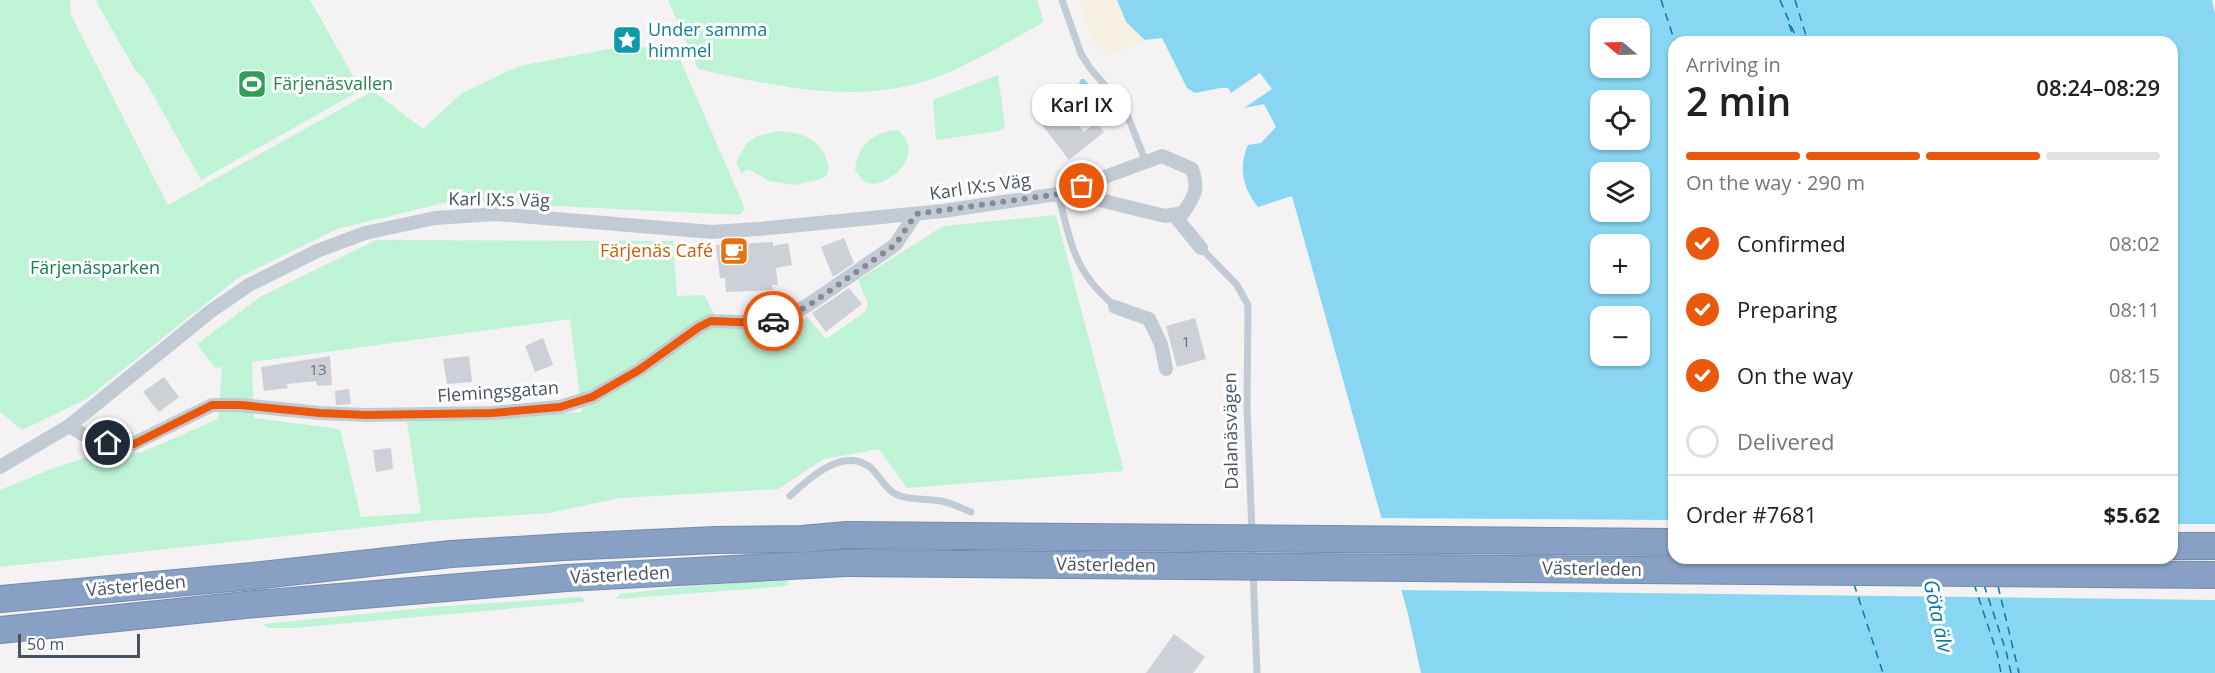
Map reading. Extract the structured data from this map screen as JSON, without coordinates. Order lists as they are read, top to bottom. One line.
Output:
{"streets":{"highway":["Västerleden"],"street":["Karl IX:s Väg","Flemingsgatan","Dalanäsvägen"]},"crossings":[["Karl IX:s Väg","Flemingsgatan"],["Karl IX:s Väg","Dalanäsvägen"]],"water":["Göta älv"],"parks":["Färjenäsparken"],"places":{"place":["Under samma himmel"],"sports":["Färjenäsvallen"],"other":["Karl IX"],"cafe":["Färjenäs Café"]},"house_numbers":["1","13"],"scale_bar":"50 m","north":"left","page":{"map_buttons":["+","−"],"heading":["2 min","Arriving in","08:24–08:29"],"panel":["Order #7681","$5.62"],"bubble":"Karl IX","bar":"On the way · 290 m","list":[["Confirmed","08:02"],["Preparing","08:11"],["On the way","08:15"],"Delivered"],"scale":"50 m"}}
